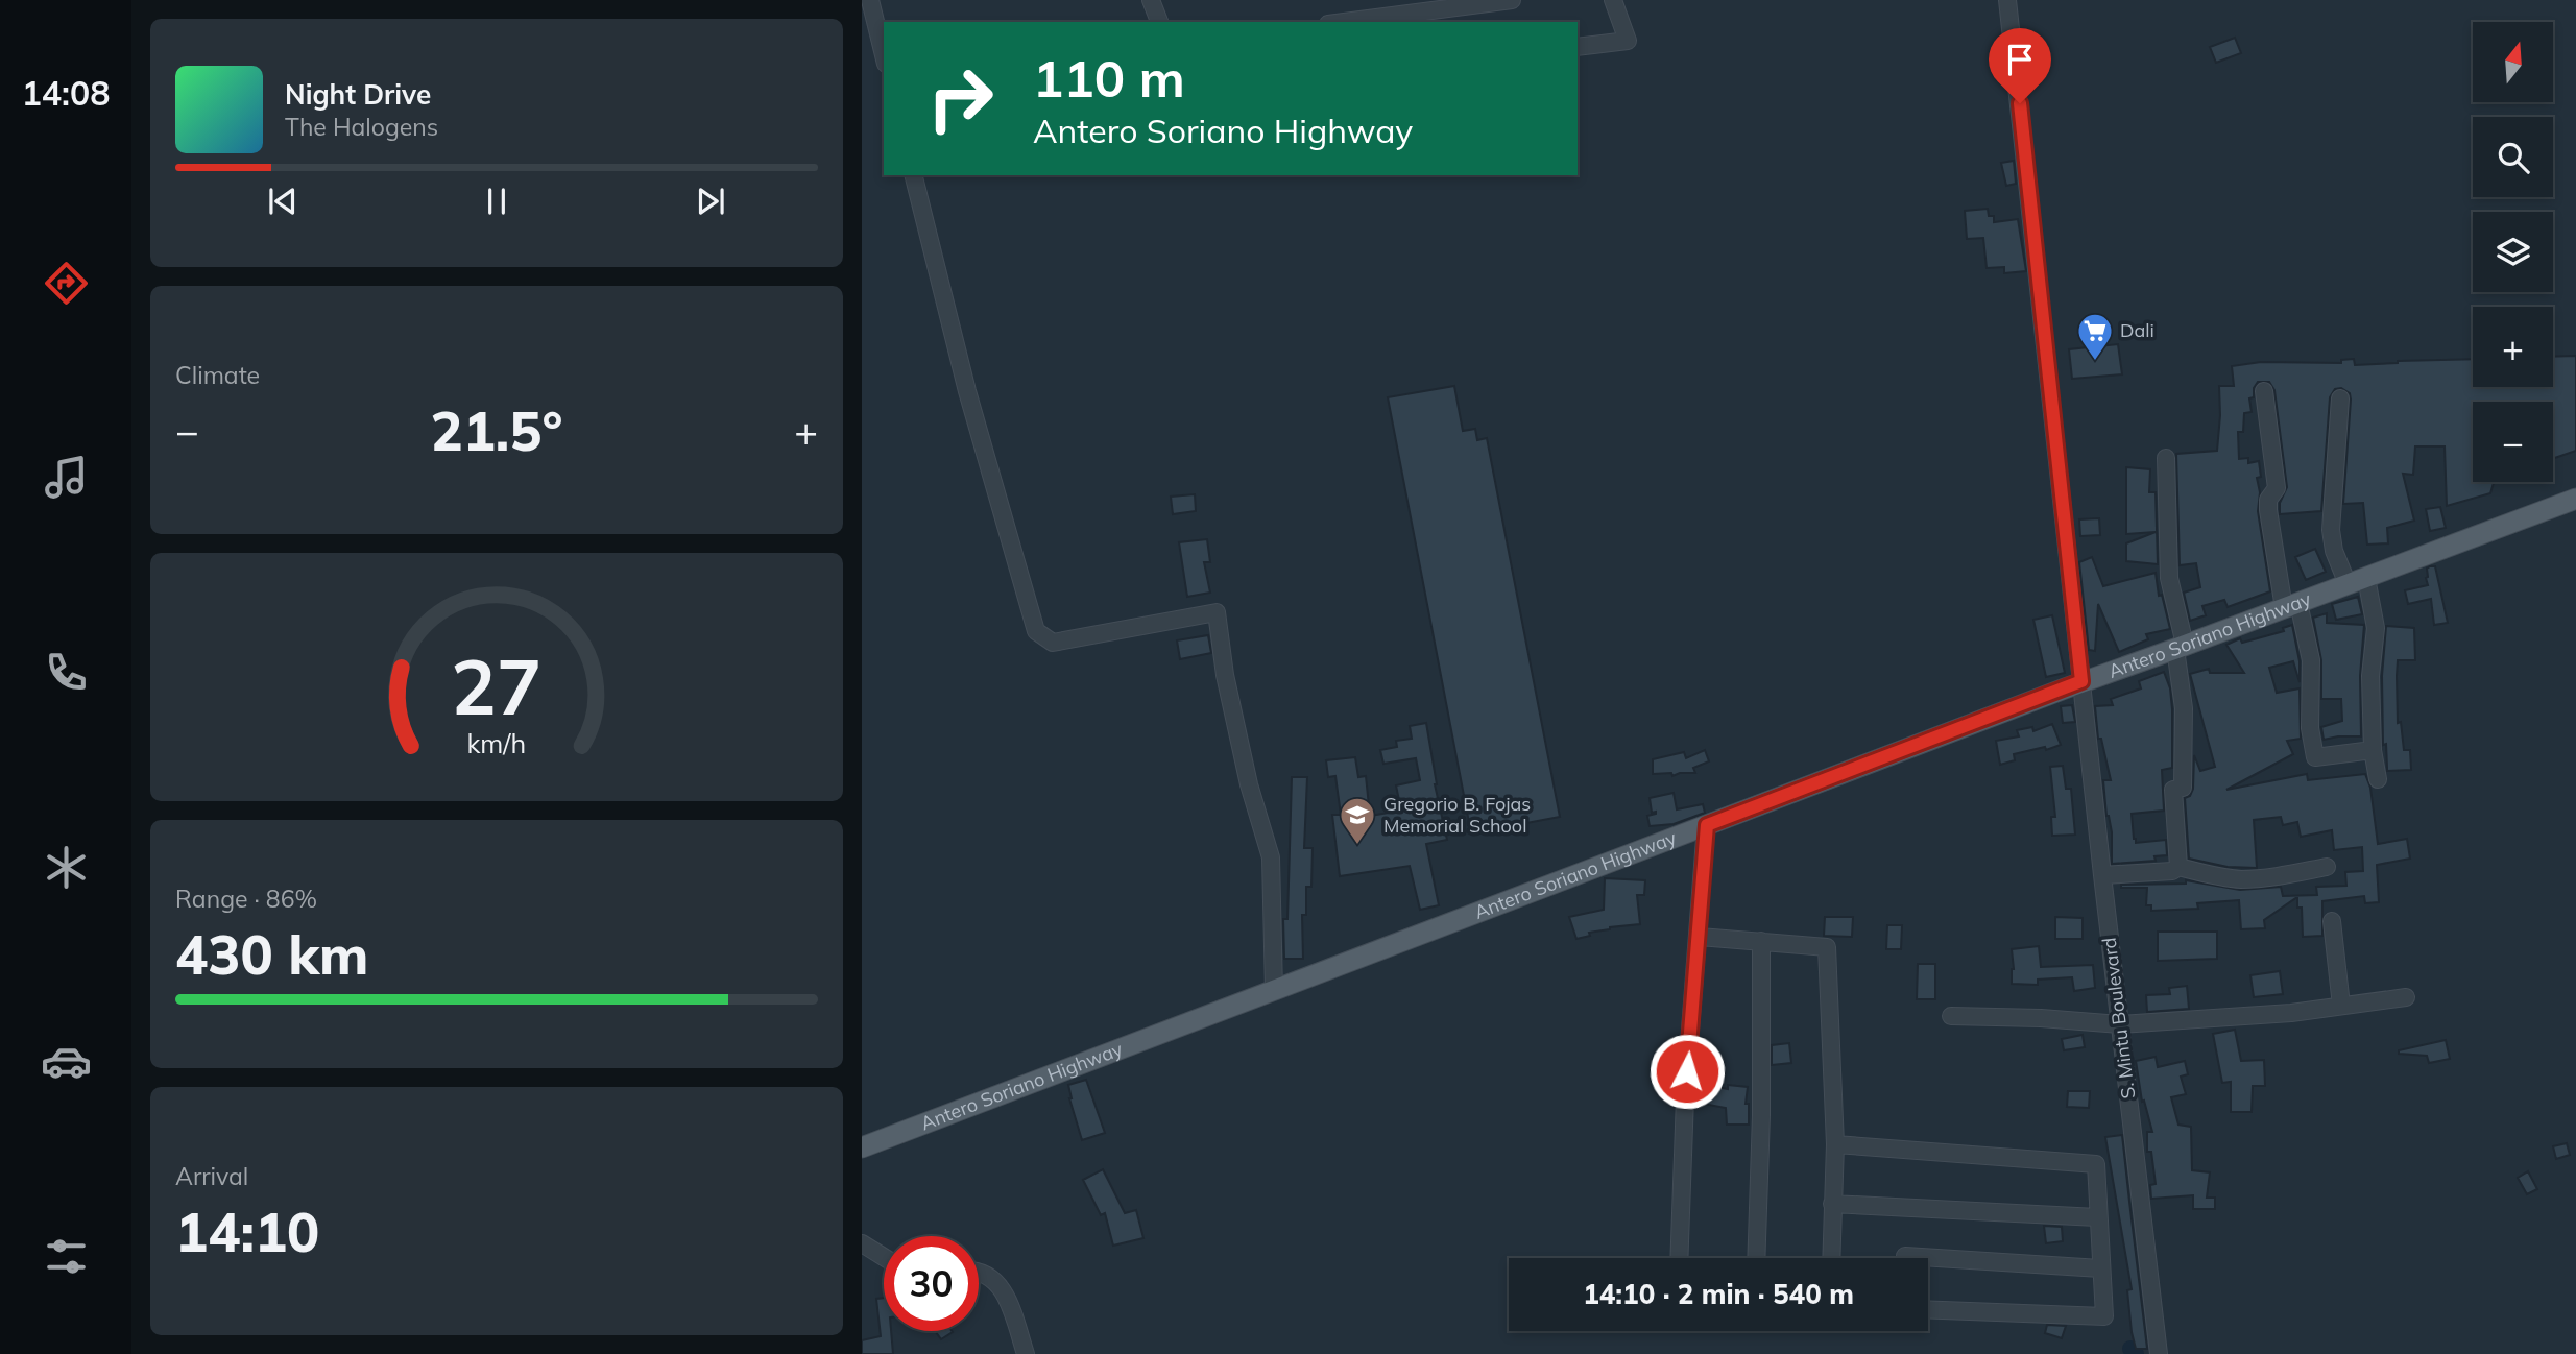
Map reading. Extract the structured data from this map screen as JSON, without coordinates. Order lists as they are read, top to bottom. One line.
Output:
{"streets":{"main road":["Antero Soriano Highway"],"street":["S. Mintu Boulevard"]},"crossings":[["Antero Soriano Highway","S. Mintu Boulevard"]],"places":{"supermarket":["Dali"],"school or university":["Gregorio B. Fojas Memorial School"]},"north":"top","page":{"tabs":"14:08","map_buttons":["+","−"],"turn":["110 m","Antero Soriano Highway"],"song":["Night Drive","The Halogens"],"tile":["Climate",["Range · 86%","430 km"],["Arrival","14:10"]],"heat":["−","21.5°","+"],"limit":"30","trip":"14:10 · 2 min · 540 m","gauge":["27","km/h"]}}
